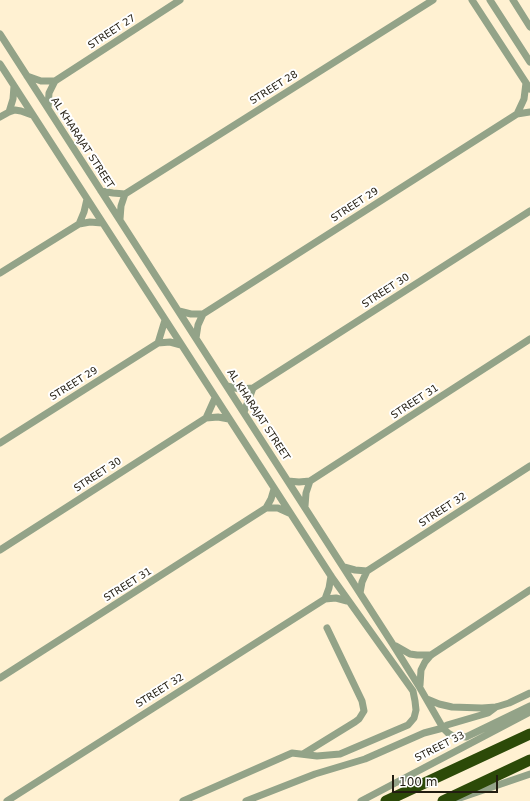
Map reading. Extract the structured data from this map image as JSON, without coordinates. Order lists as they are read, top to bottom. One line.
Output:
{"streets":{"street":["STREET 27","STREET 28","AL KHARAJAT STREET","STREET 29","STREET 30","STREET 31","STREET 32","STREET 33"]},"scale_bar":"100 m"}
